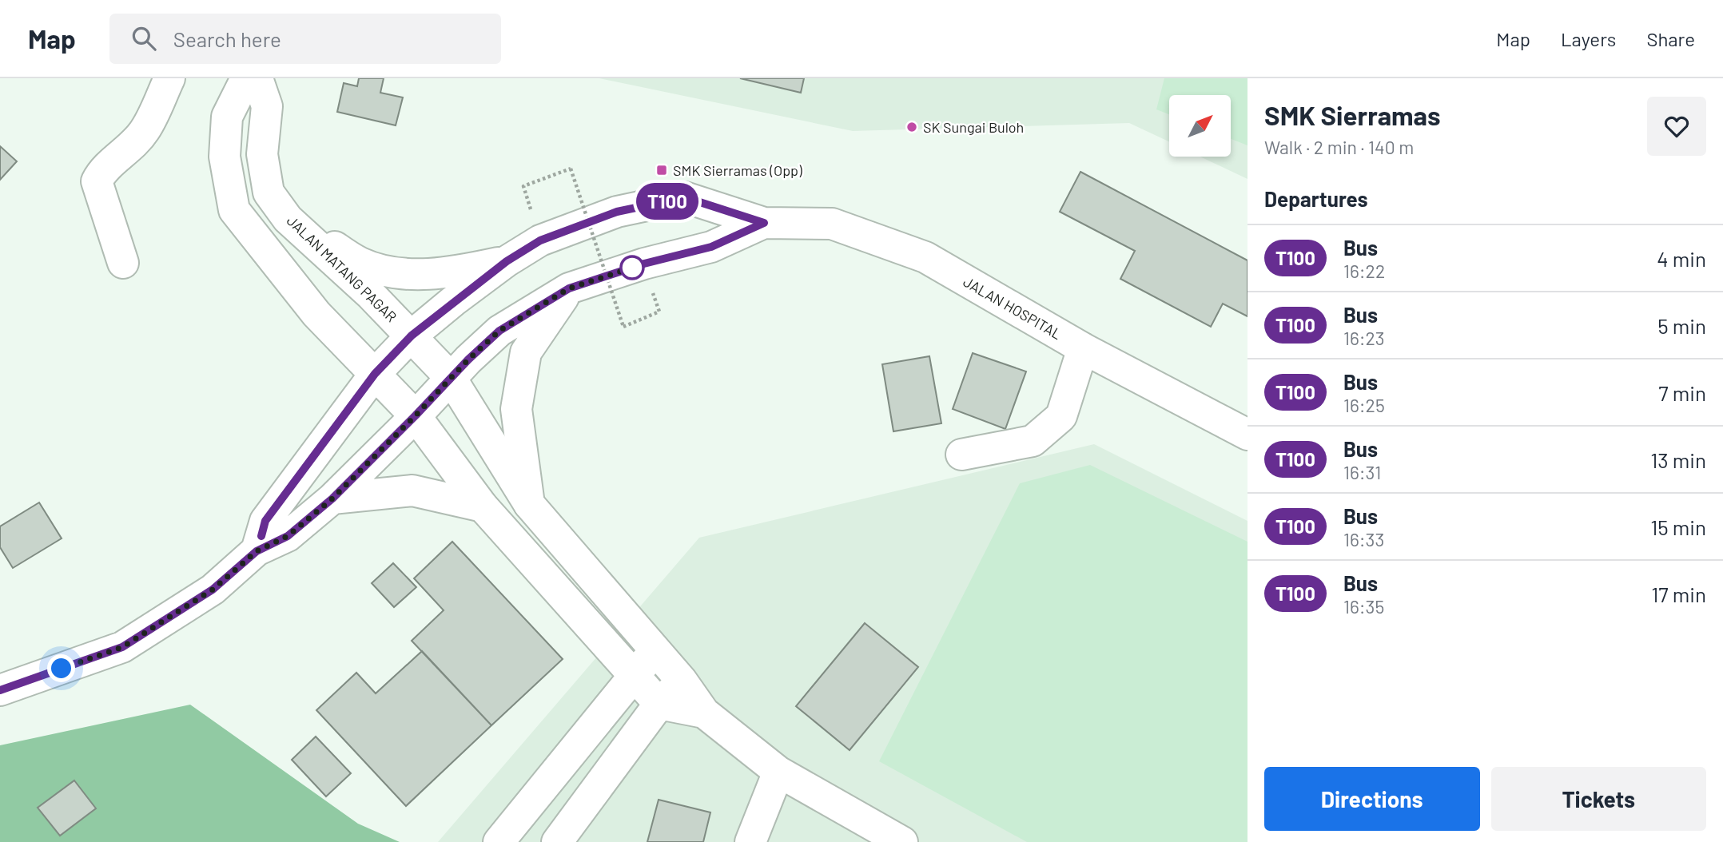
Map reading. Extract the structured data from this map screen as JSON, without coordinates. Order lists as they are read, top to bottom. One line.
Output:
{"streets":{"main road":["JALAN MATANG PAGAR","JALAN HOSPITAL"]},"crossings":[["JALAN MATANG PAGAR","JALAN HOSPITAL"]],"places":{"other":["SK Sungai Buloh"],"transit":["SMK Sierramas (Opp)"]},"lines":["bus line T100"],"north":"top right","page":{"header":"Map","search":"Search here","nav":["Map","Layers","Share"],"on_map":"T100","heading":[["SMK Sierramas","Walk · 2 min · 140 m"],"Departures"],"list":[{"mark":"T100","name":"Bus","note":"16:22","value":"4 min"},{"mark":"T100","name":"Bus","note":"16:23","value":"5 min"},{"mark":"T100","name":"Bus","note":"16:25","value":"7 min"},{"mark":"T100","name":"Bus","note":"16:31","value":"13 min"},{"mark":"T100","name":"Bus","note":"16:33","value":"15 min"},{"mark":"T100","name":"Bus","note":"16:35","value":"17 min"}],"buttons":["Directions","Tickets"]}}
